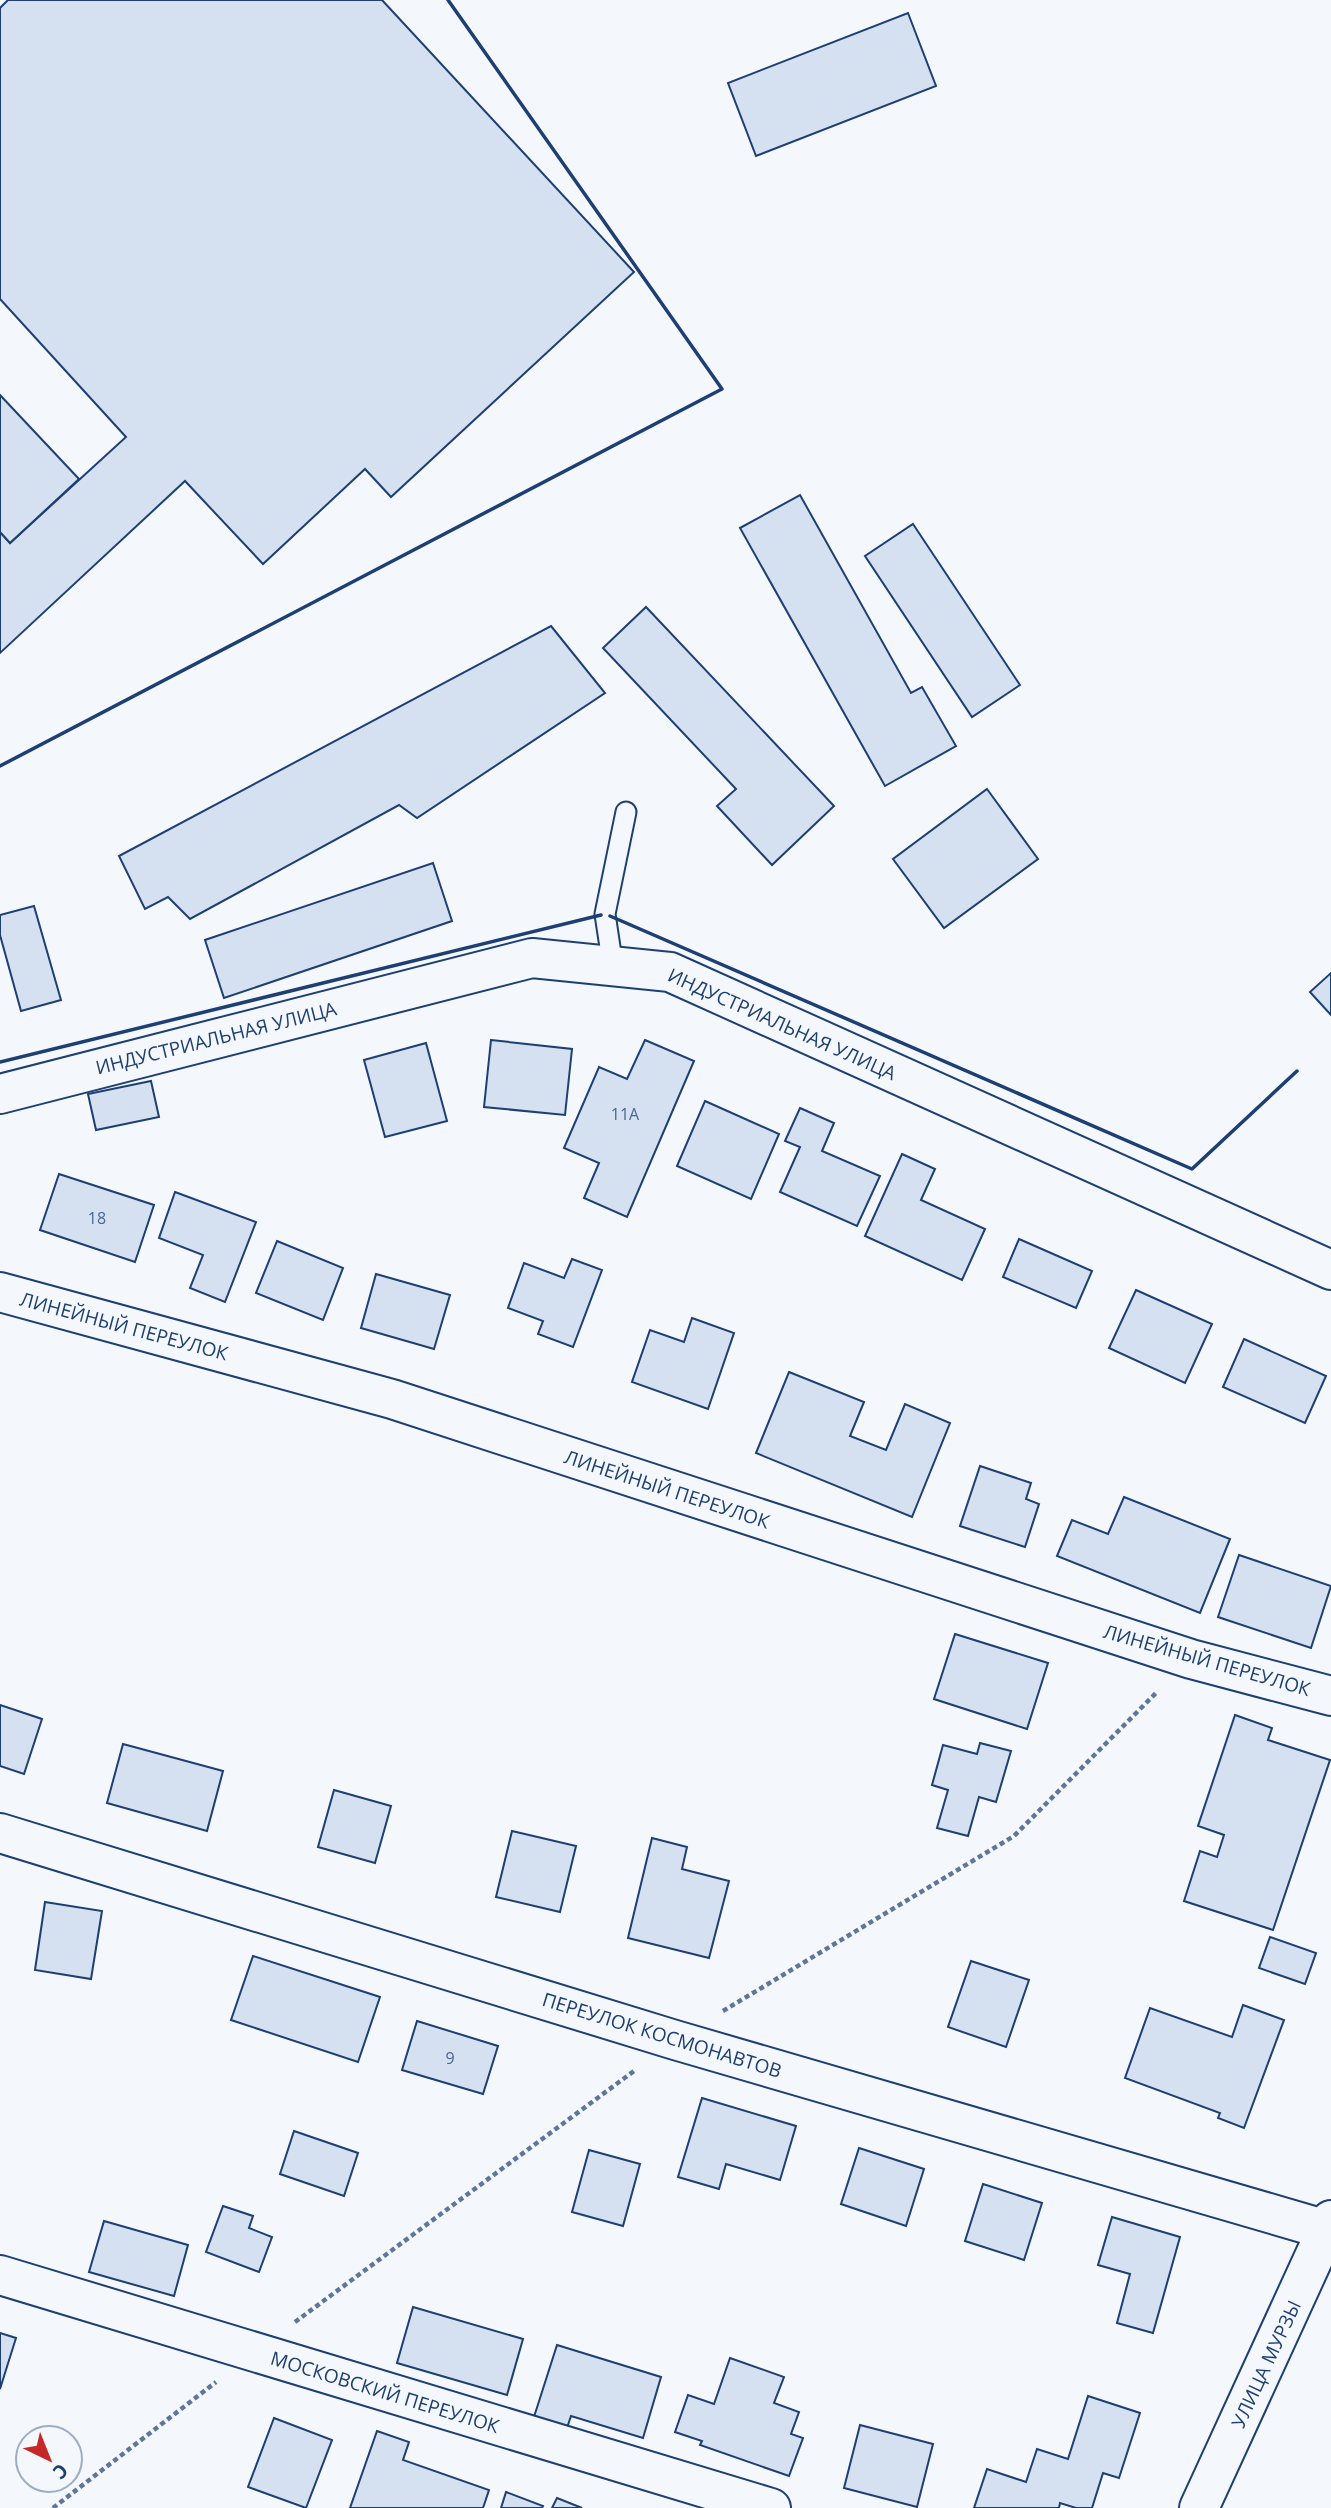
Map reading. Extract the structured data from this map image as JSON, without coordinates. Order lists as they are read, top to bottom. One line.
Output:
{"streets":{"street":["ИНДУСТРИАЛЬНАЯ УЛИЦА","ЛИНЕЙНЫЙ ПЕРЕУЛОК","ПЕРЕУЛОК КОСМОНАВТОВ","УЛИЦА МУРЗЫ","МОСКОВСКИЙ ПЕРЕУЛОК"]},"crossings":[["ПЕРЕУЛОК КОСМОНАВТОВ","УЛИЦА МУРЗЫ"]],"house_numbers":["11А","18","9"],"north":"bottom right"}
